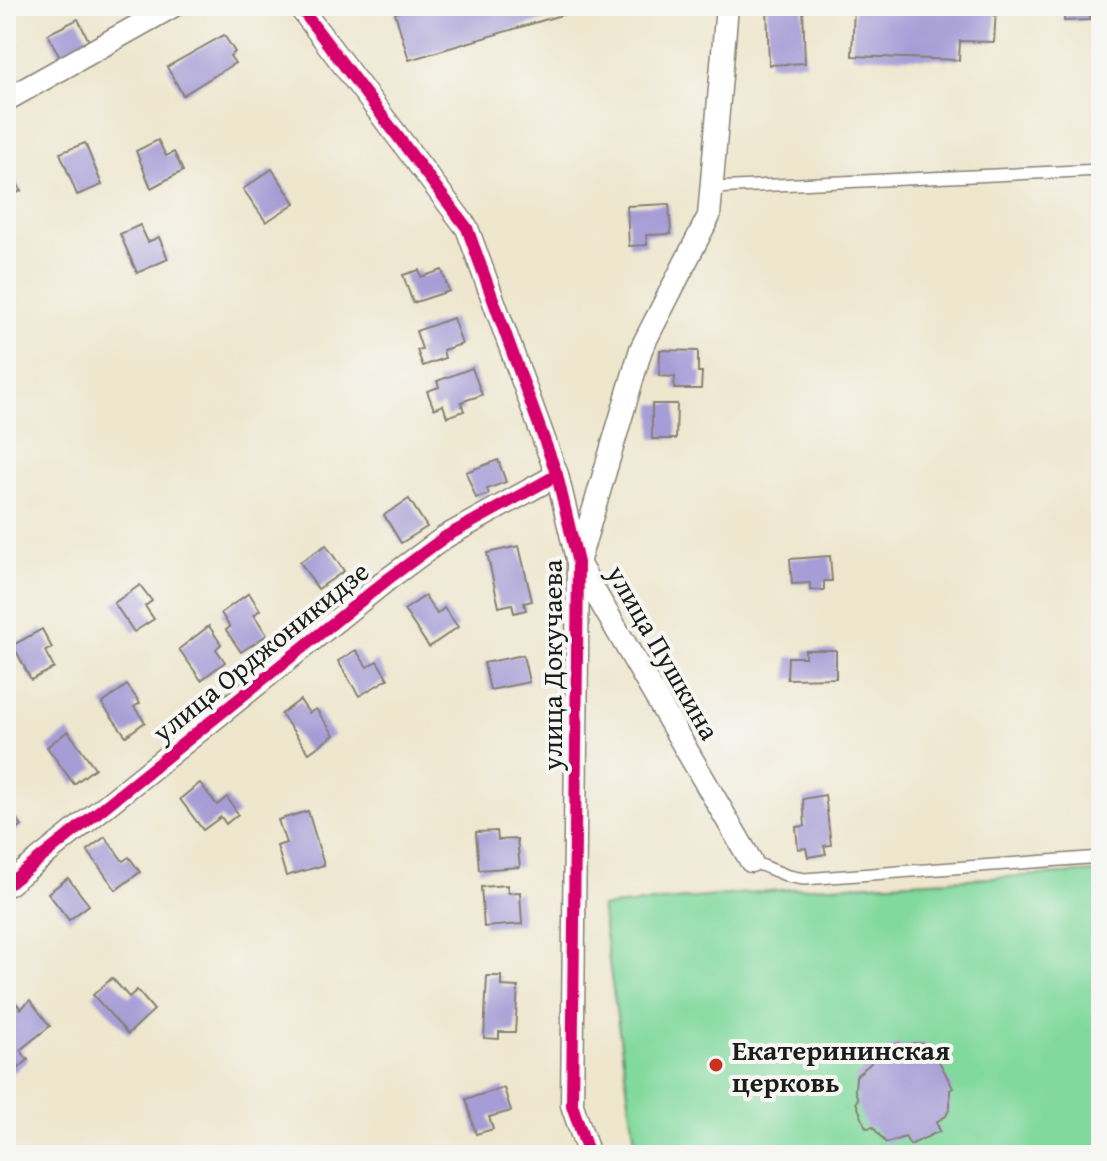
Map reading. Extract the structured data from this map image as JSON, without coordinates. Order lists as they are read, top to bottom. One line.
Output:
{"streets":{"street":["улица Орджоникидзе","улица Пушкина","улица Докучаева"]},"crossings":[["улица Орджоникидзе","улица Докучаева"],["улица Пушкина","улица Докучаева"]],"places":["Екатерининская церковь"]}
